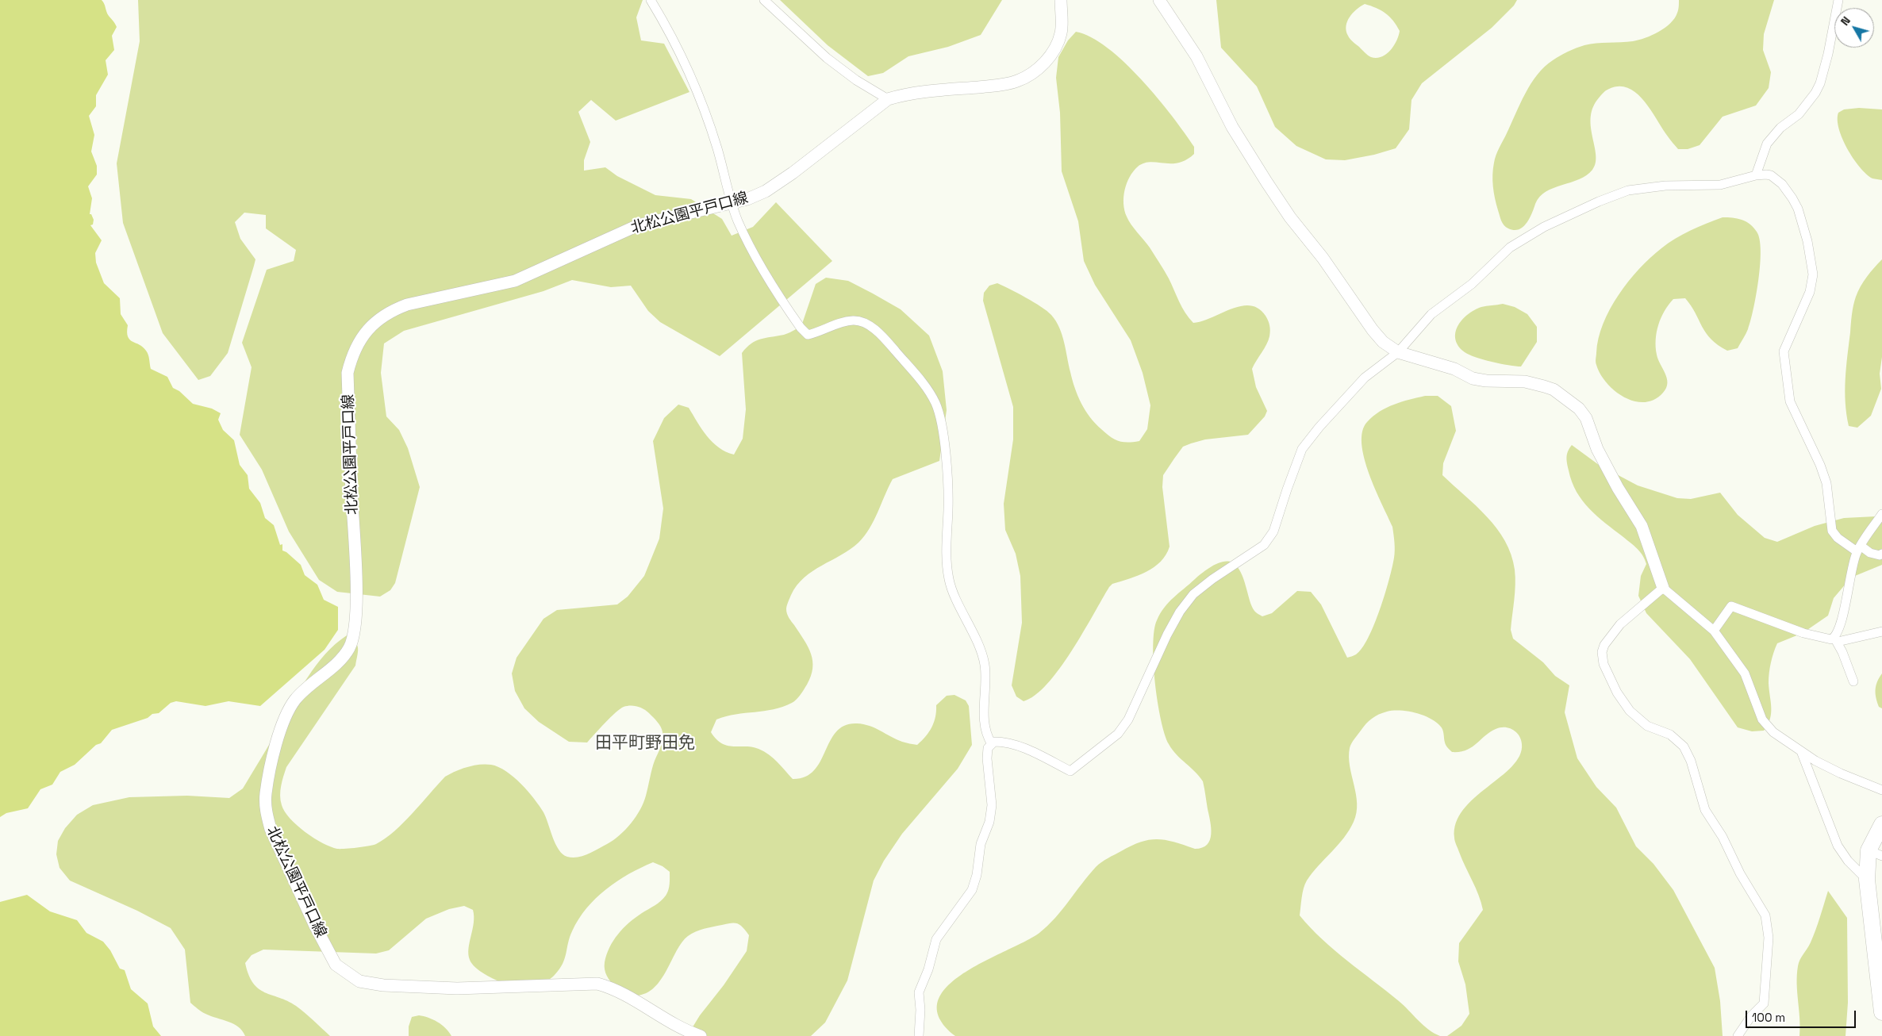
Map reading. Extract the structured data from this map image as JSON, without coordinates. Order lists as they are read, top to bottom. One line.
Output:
{"streets":{"main road":["北松公園平戸口線"]},"districts":["田平町野田免"],"scale_bar":"100 m","north":"top left"}
